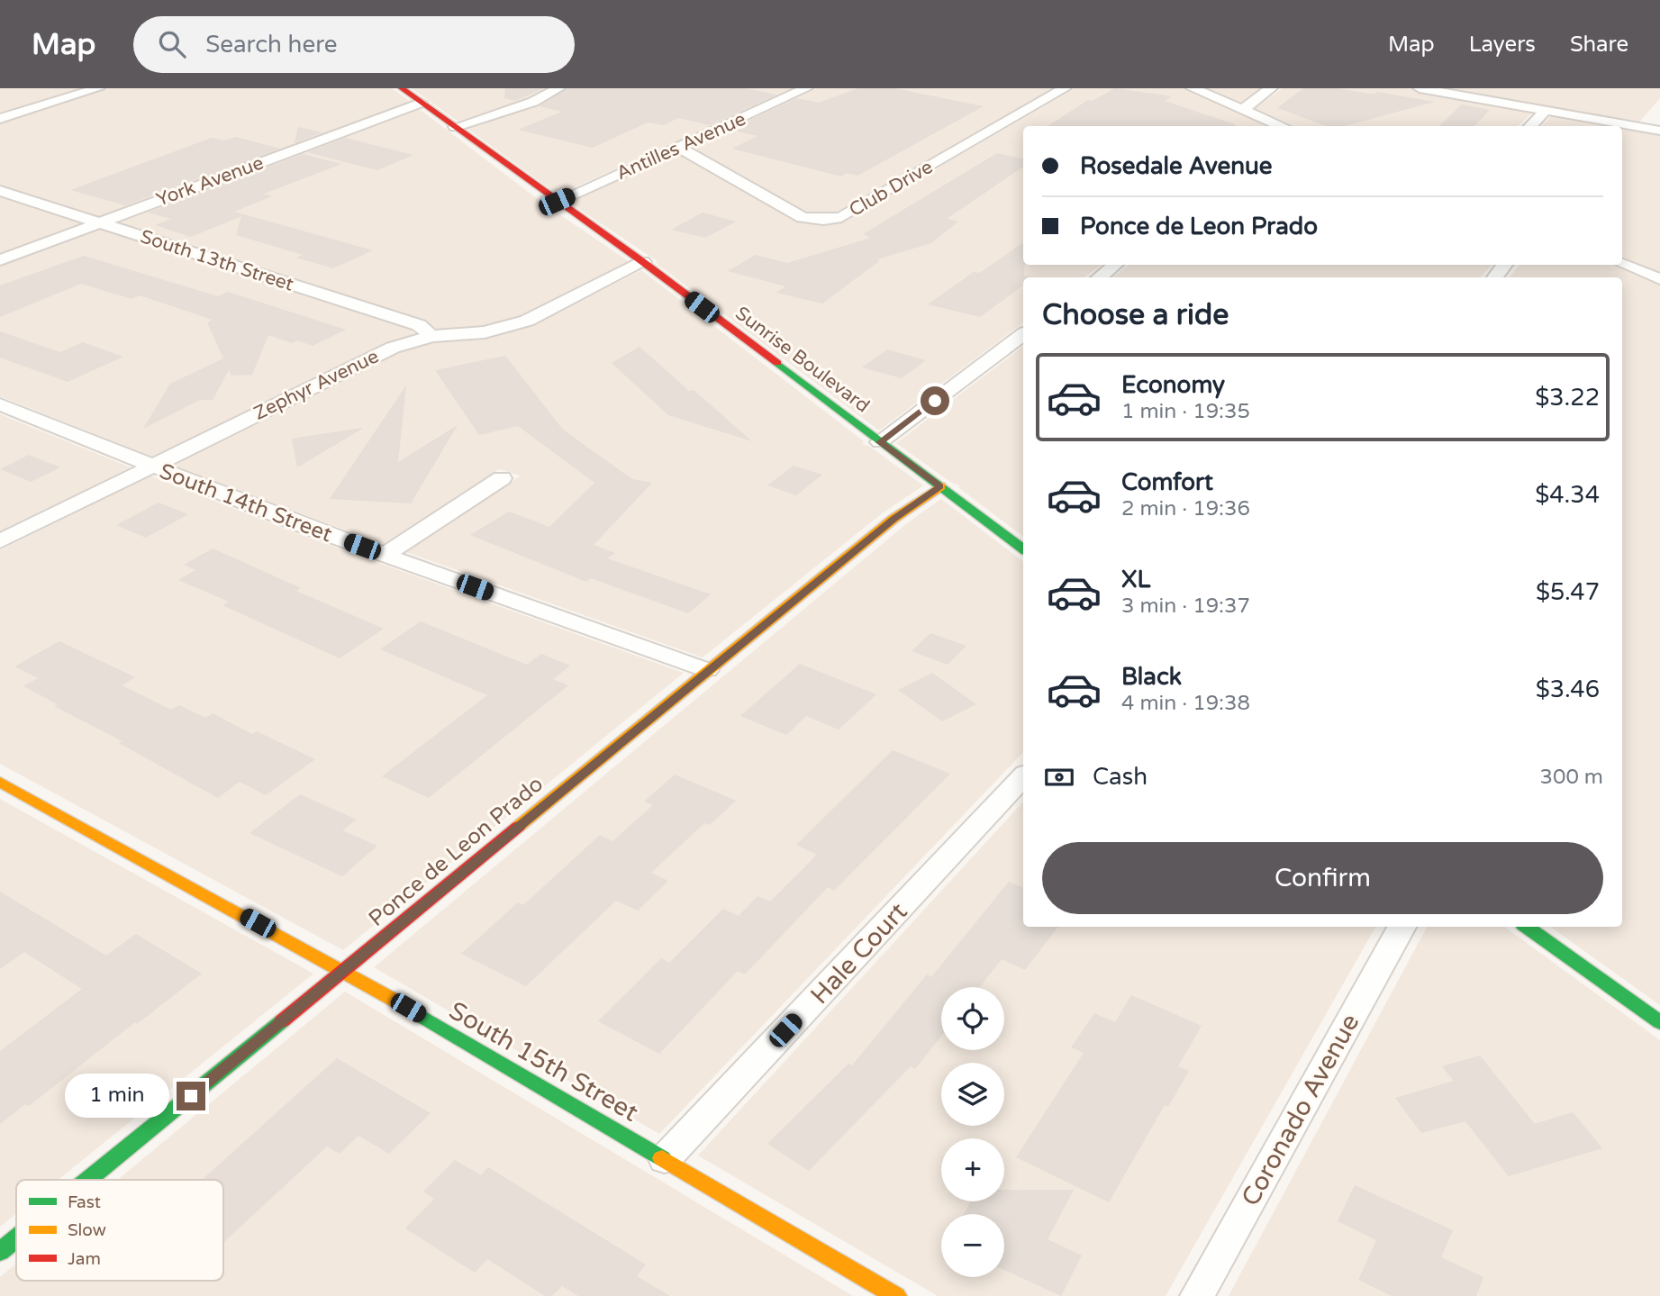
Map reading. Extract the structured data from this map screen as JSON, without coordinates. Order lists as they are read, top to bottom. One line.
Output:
{"streets":{"street":["Antilles Avenue","York Avenue","Club Drive","South 13th Street","Sunrise Boulevard","Zephyr Avenue","South 14th Street","Ponce de Leon Prado","Hale Court","South 15th Street","Coronado Avenue"]},"crossings":[["Antilles Avenue","Club Drive"],["Antilles Avenue","Sunrise Boulevard"],["York Avenue","South 13th Street"],["York Avenue","Sunrise Boulevard"],["South 13th Street","Zephyr Avenue"],["Sunrise Boulevard","Zephyr Avenue"],["Sunrise Boulevard","Ponce de Leon Prado"],["Zephyr Avenue","South 14th Street"],["South 14th Street","Ponce de Leon Prado"],["Ponce de Leon Prado","South 15th Street"],["Hale Court","South 15th Street"]],"legend":["Fast","Slow","Jam"],"page":{"header":"Map","search":"Search here","nav":["Map","Layers","Share"],"banner":["Rosedale Avenue","Ponce de Leon Prado"],"heading":"Choose a ride","list":[{"name":"Economy","note":"1 min · 19:35","value":"$3.22"},{"name":"Comfort","note":"2 min · 19:36","value":"$4.34"},{"name":"XL","note":"3 min · 19:37","value":"$5.47"},{"name":"Black","note":"4 min · 19:38","value":"$3.46"}],"pay":["Cash","300 m"],"buttons":"Confirm","map_buttons":["+","−"],"bubble":"1 min"}}
